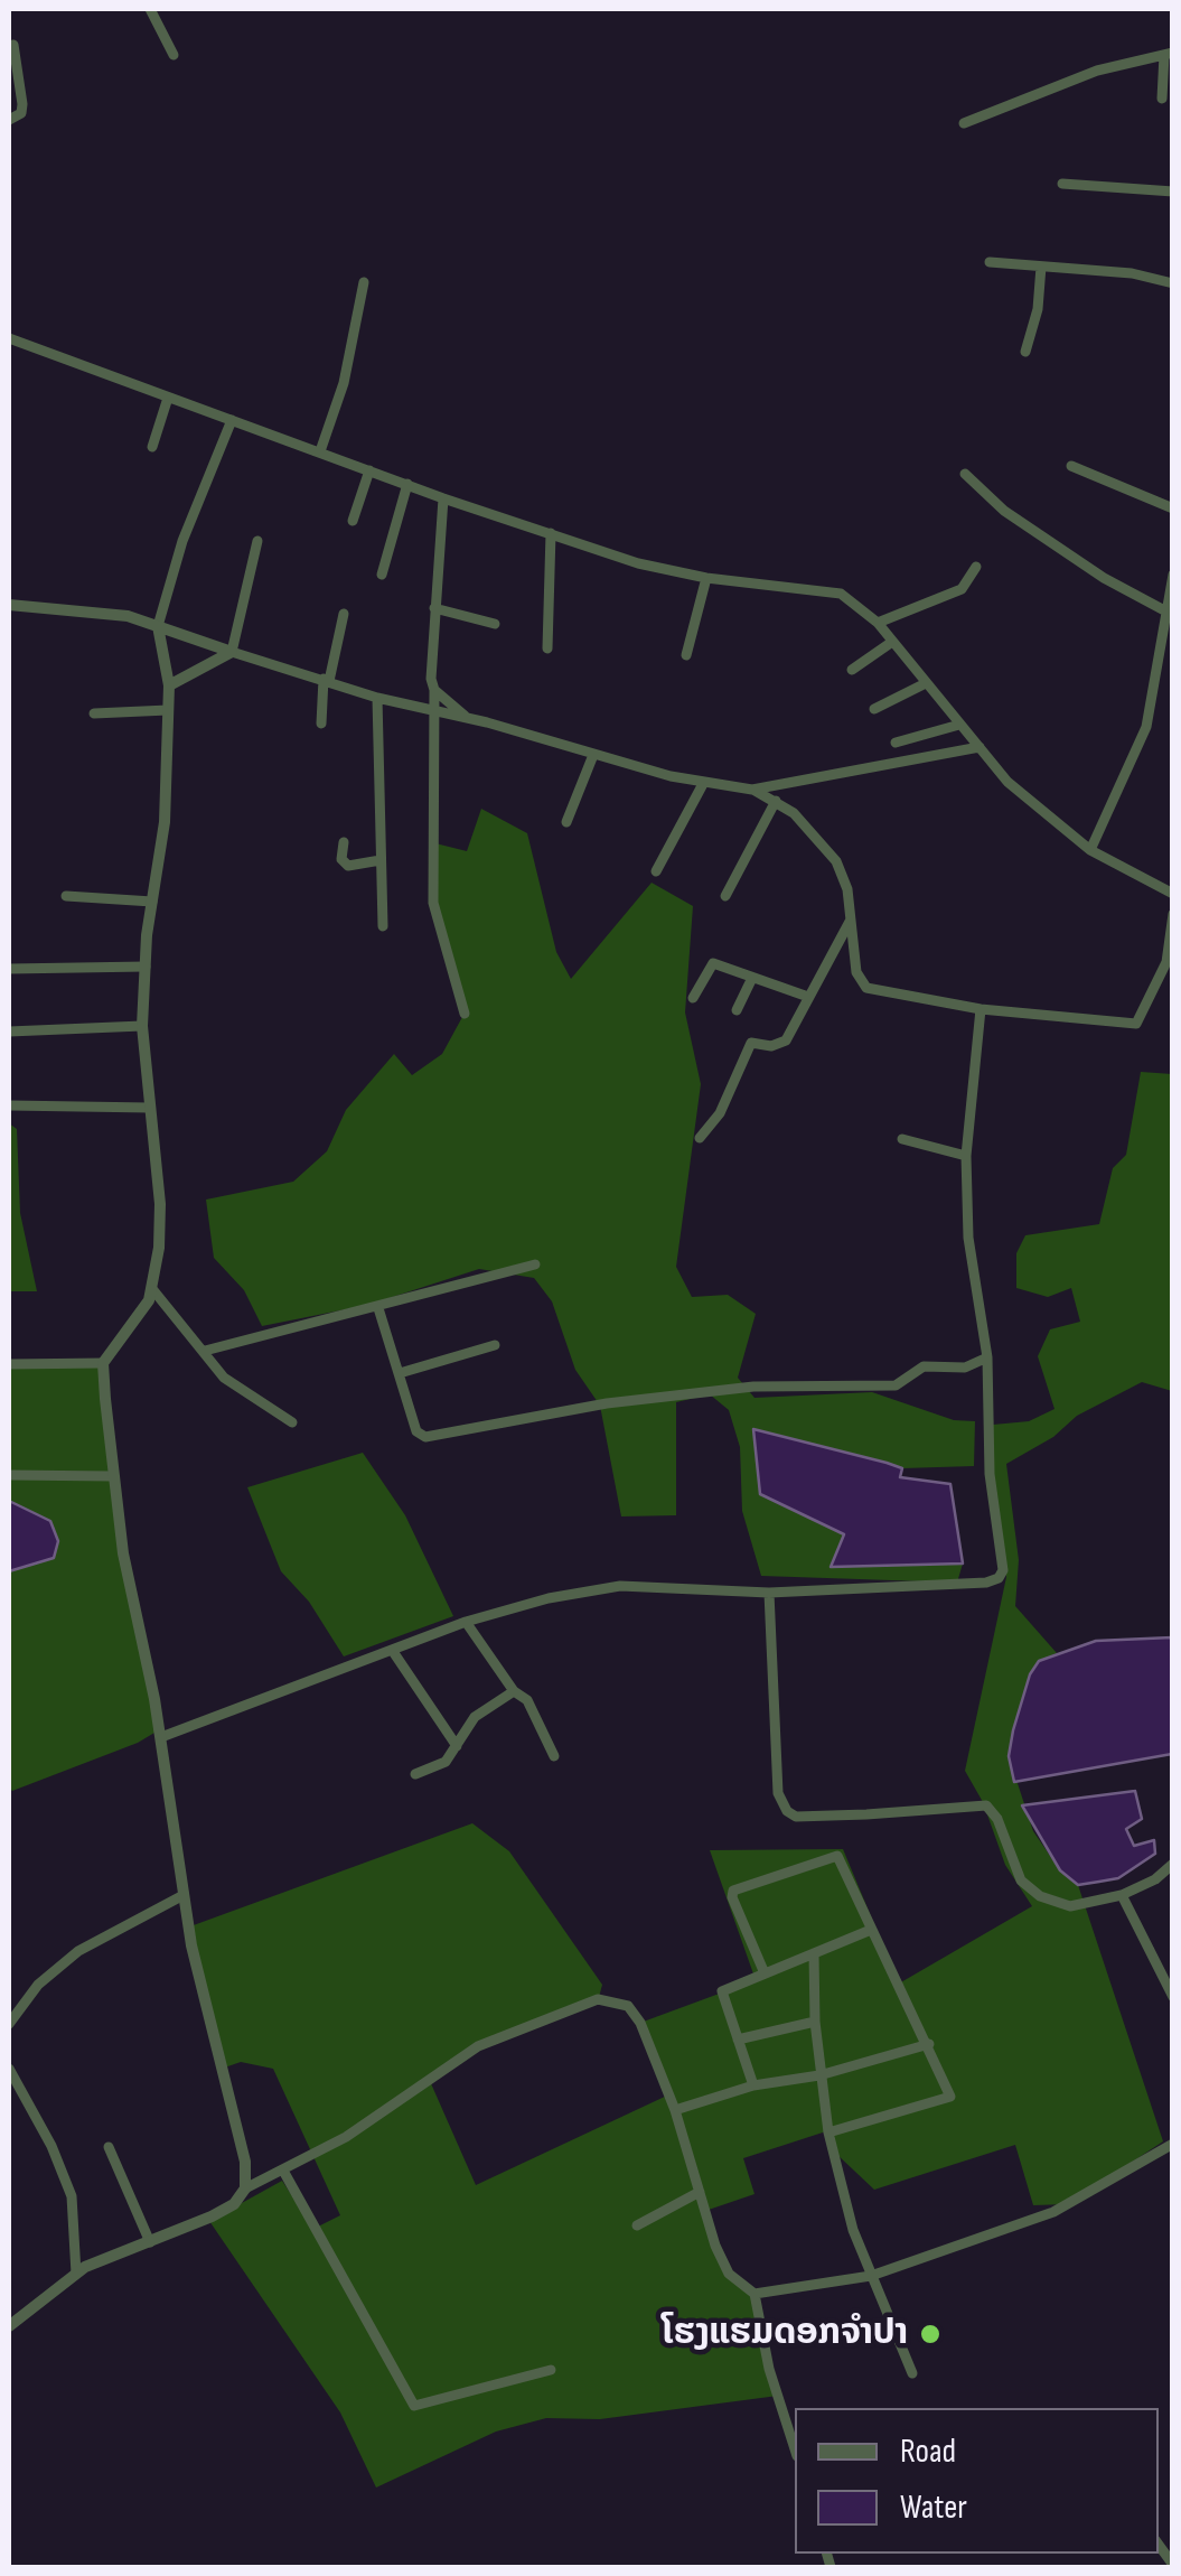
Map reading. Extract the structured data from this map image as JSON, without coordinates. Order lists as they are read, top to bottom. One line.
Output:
{"places":["ໂຮງແຮມດອກຈຳປາ"],"legend":["Road","Water"]}
